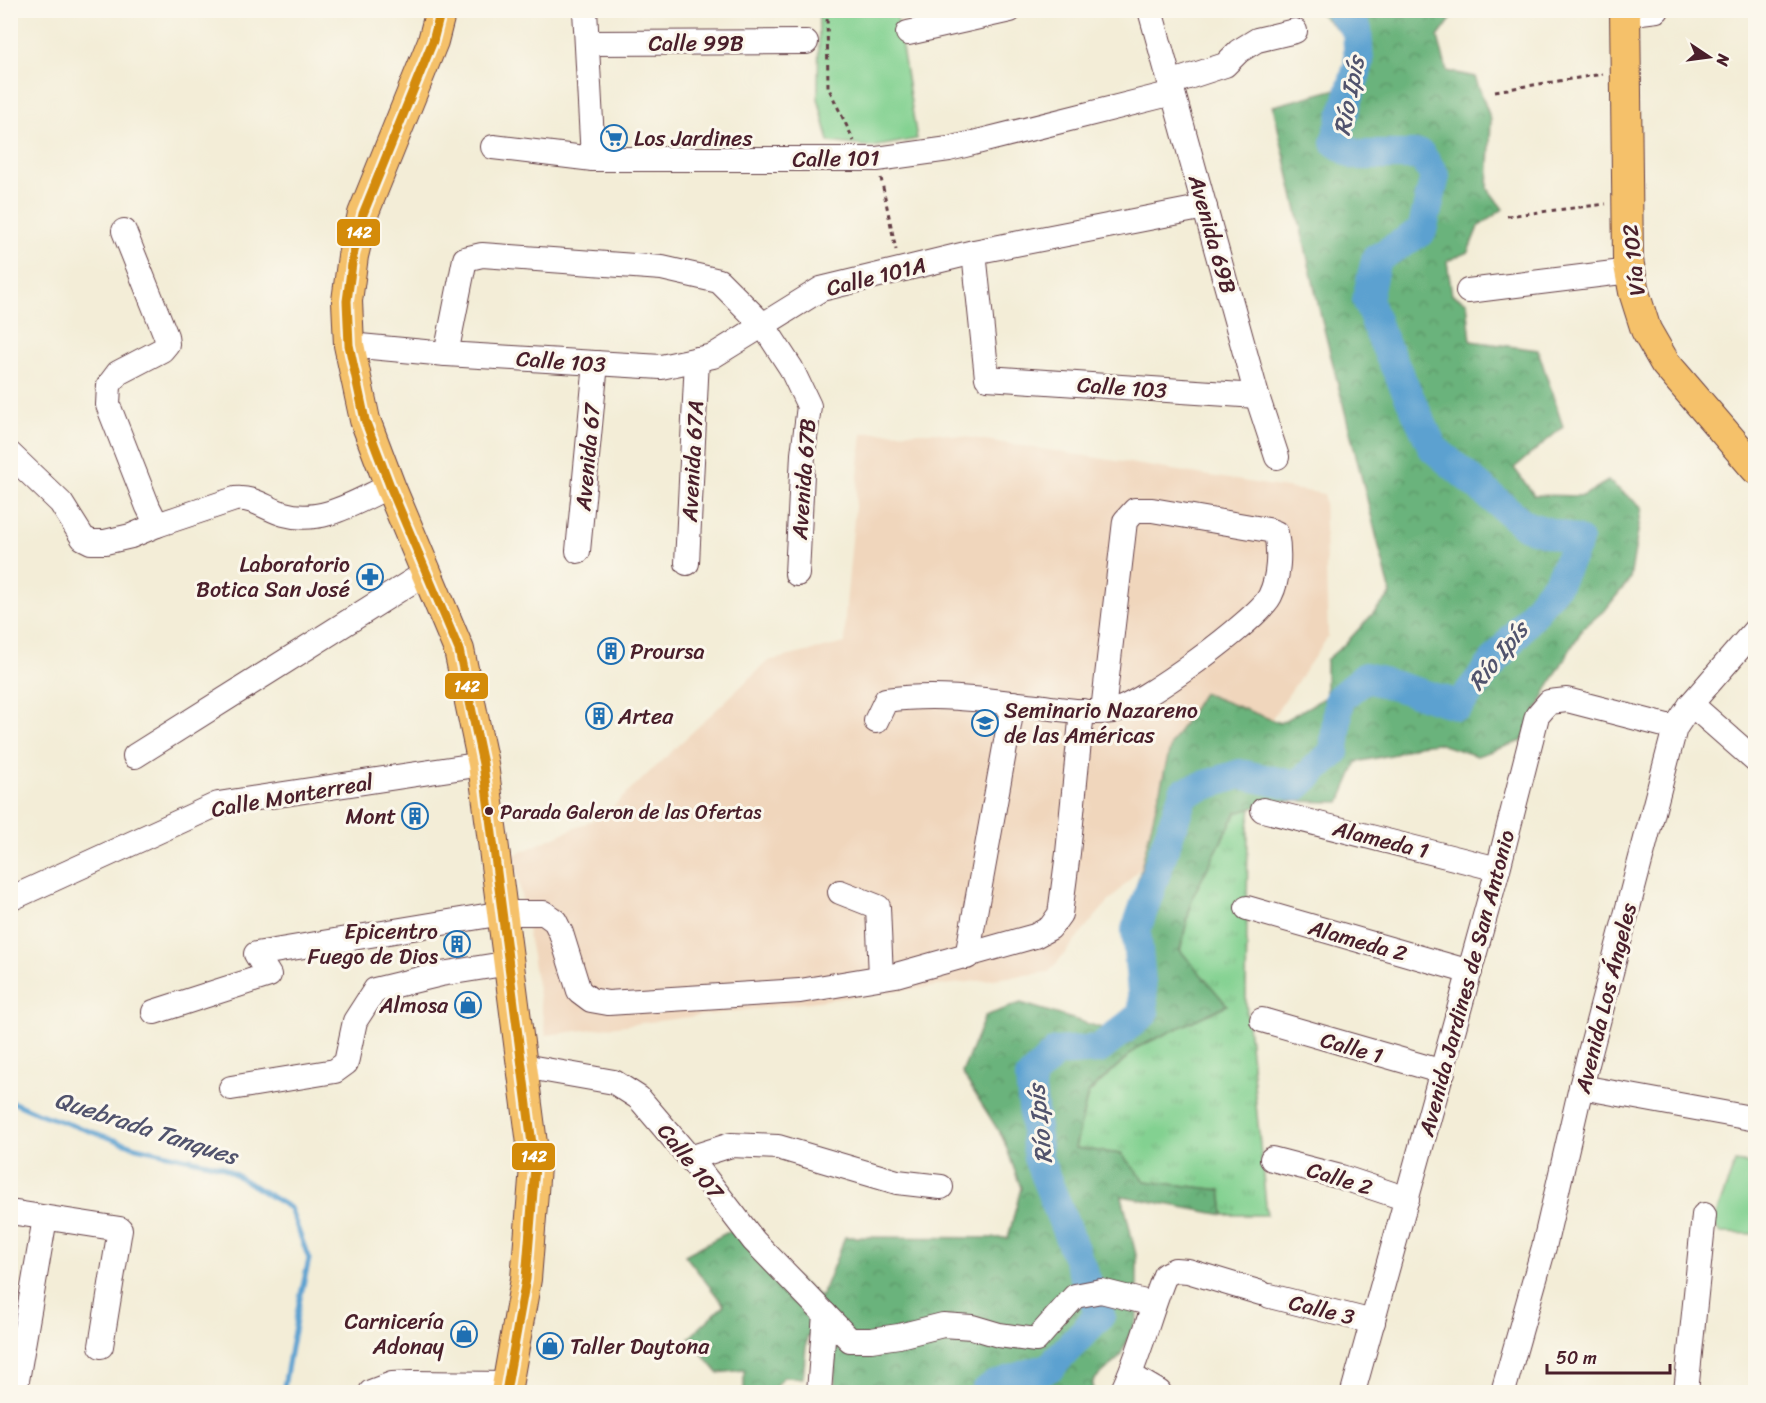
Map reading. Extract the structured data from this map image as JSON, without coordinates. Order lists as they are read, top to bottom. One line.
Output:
{"streets":{"main road":["Vía 102"],"street":["Calle 99B","Calle 101","Avenida 69B","Calle 101A","Calle 103","Avenida 67","Avenida 67A","Avenida 67B","Calle Monterreal","Alameda 1","Alameda 2","Avenida Jardines de San Antonio","Avenida Los Ángeles","Calle 1","Calle 107","Calle 2","Calle 3"]},"crossings":[["Calle 101","Avenida 69B"],["Avenida 69B","Calle 101A"],["Avenida 69B","Calle 103"],["Calle 101A","Calle 103"],["Calle 101A","Avenida 67B"],["Calle 103","Avenida 67"],["Calle 103","Avenida 67A"],["Calle 103","Avenida 67B"],["Alameda 1","Avenida Jardines de San Antonio"],["Alameda 2","Avenida Jardines de San Antonio"],["Avenida Jardines de San Antonio","Avenida Los Ángeles"],["Avenida Jardines de San Antonio","Calle 1"],["Avenida Jardines de San Antonio","Calle 2"],["Avenida Jardines de San Antonio","Calle 3"],["Calle 107","Calle 3"]],"water":["Río Ipís","Quebrada Tanques"],"places":{"supermarket":["Los Jardines"],"pharmacy":["Laboratorio Botica San José"],"building":["Proursa","Artea","Mont","Epicentro Fuego de Dios"],"school or university":["Seminario Nazareno de las Américas"],"other":["Parada Galeron de las Ofertas"],"shop":["Almosa","Carnicería Adonay","Taller Daytona"]},"lines":["transit line 142"],"scale_bar":"50 m","north":"right"}
